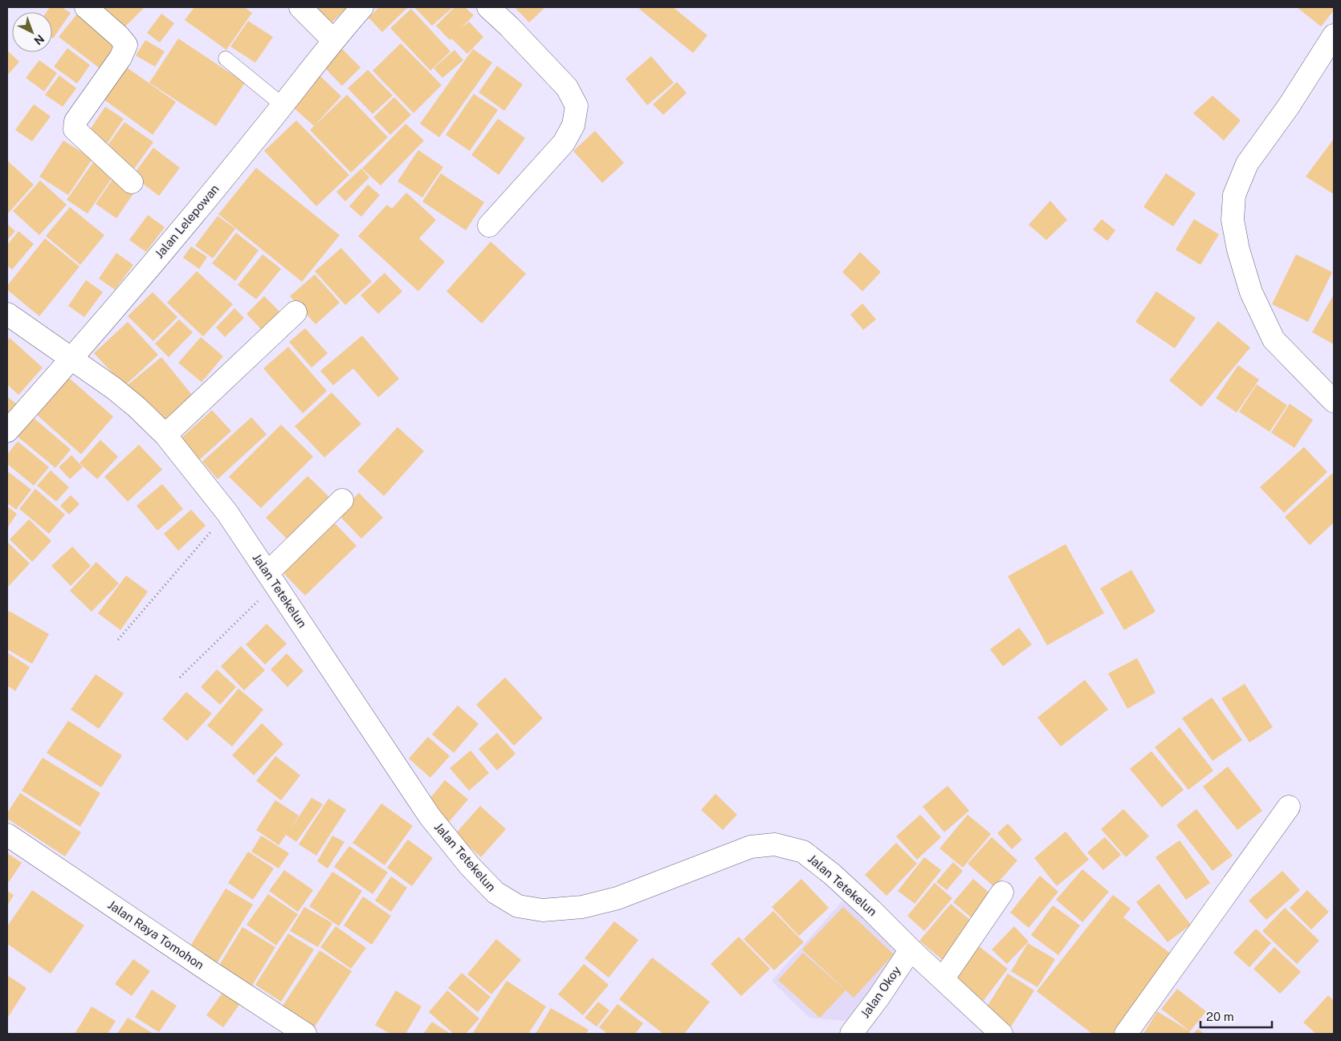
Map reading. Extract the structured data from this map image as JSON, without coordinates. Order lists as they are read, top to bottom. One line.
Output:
{"streets":{"main road":["Jalan Lelepowan","Jalan Tetekelun","Jalan Raya Tomohon","Jalan Okoy"]},"crossings":[["Jalan Lelepowan","Jalan Tetekelun"],["Jalan Tetekelun","Jalan Okoy"]],"scale_bar":"20 m","north":"bottom right"}
